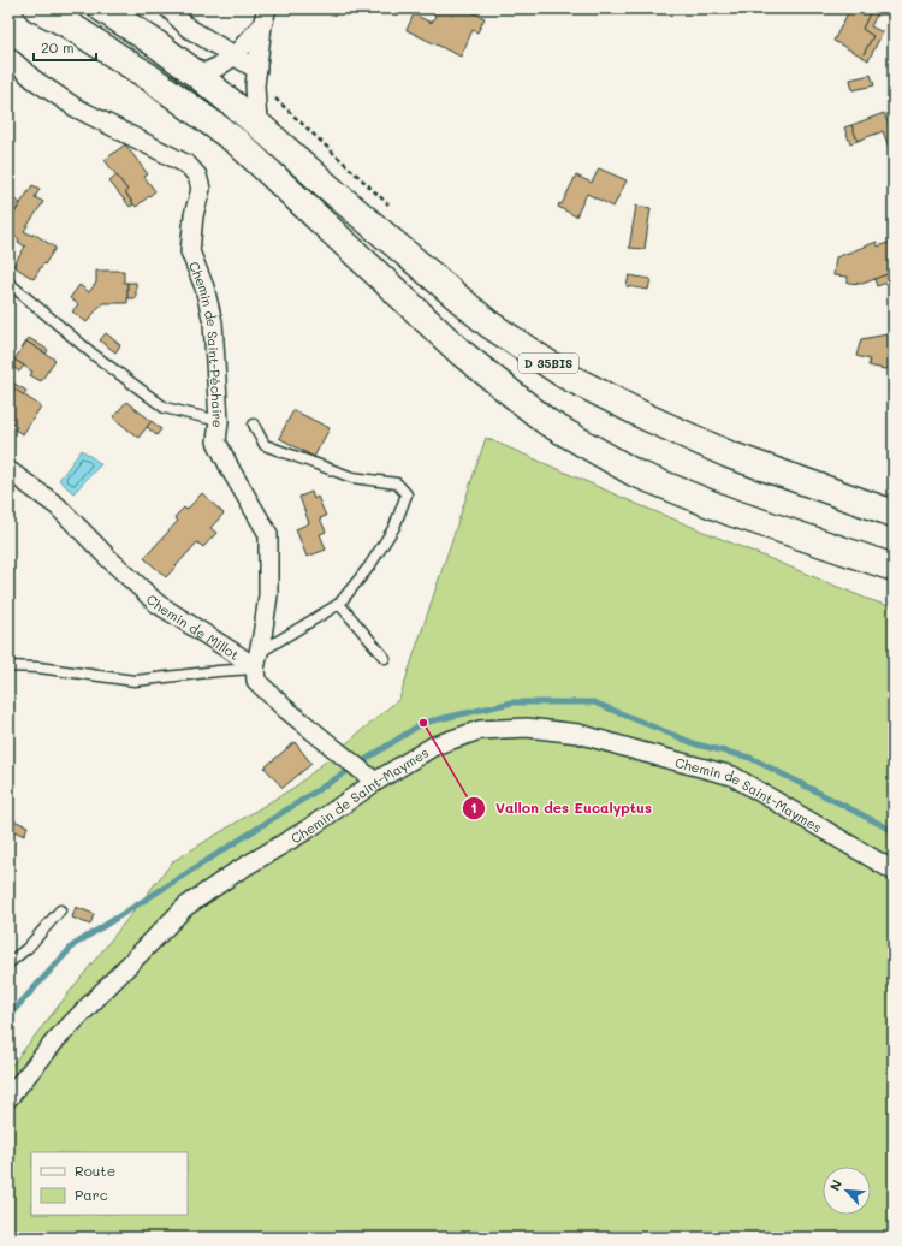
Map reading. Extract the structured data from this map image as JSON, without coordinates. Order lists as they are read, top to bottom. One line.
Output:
{"streets":{"main road":["D 35BIS"],"street":["Chemin de Saint-Péchaire","Chemin de Millot","Chemin de Saint-Maymes"]},"crossings":[["Chemin de Saint-Péchaire","Chemin de Millot"],["Chemin de Millot","Chemin de Saint-Maymes"]],"places":["Vallon des Eucalyptus"],"legend":["Route","Parc"],"scale_bar":"20 m","north":"top left"}
